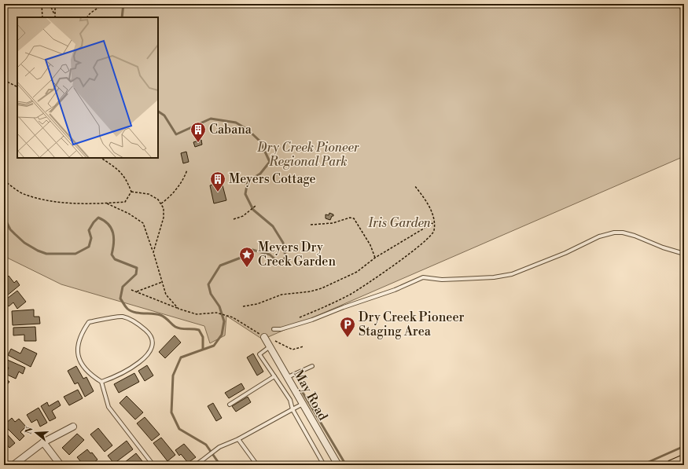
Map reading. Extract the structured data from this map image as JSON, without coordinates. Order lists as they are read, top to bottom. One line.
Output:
{"streets":{"street":["May Road"]},"parks":["Dry Creek Pioneer Regional Park","Iris Garden"],"places":{"building":["Cabana","Meyers Cottage"],"place":["Meyers Dry Creek Garden"],"parking":["Dry Creek Pioneer Staging Area"]},"north":"left"}
